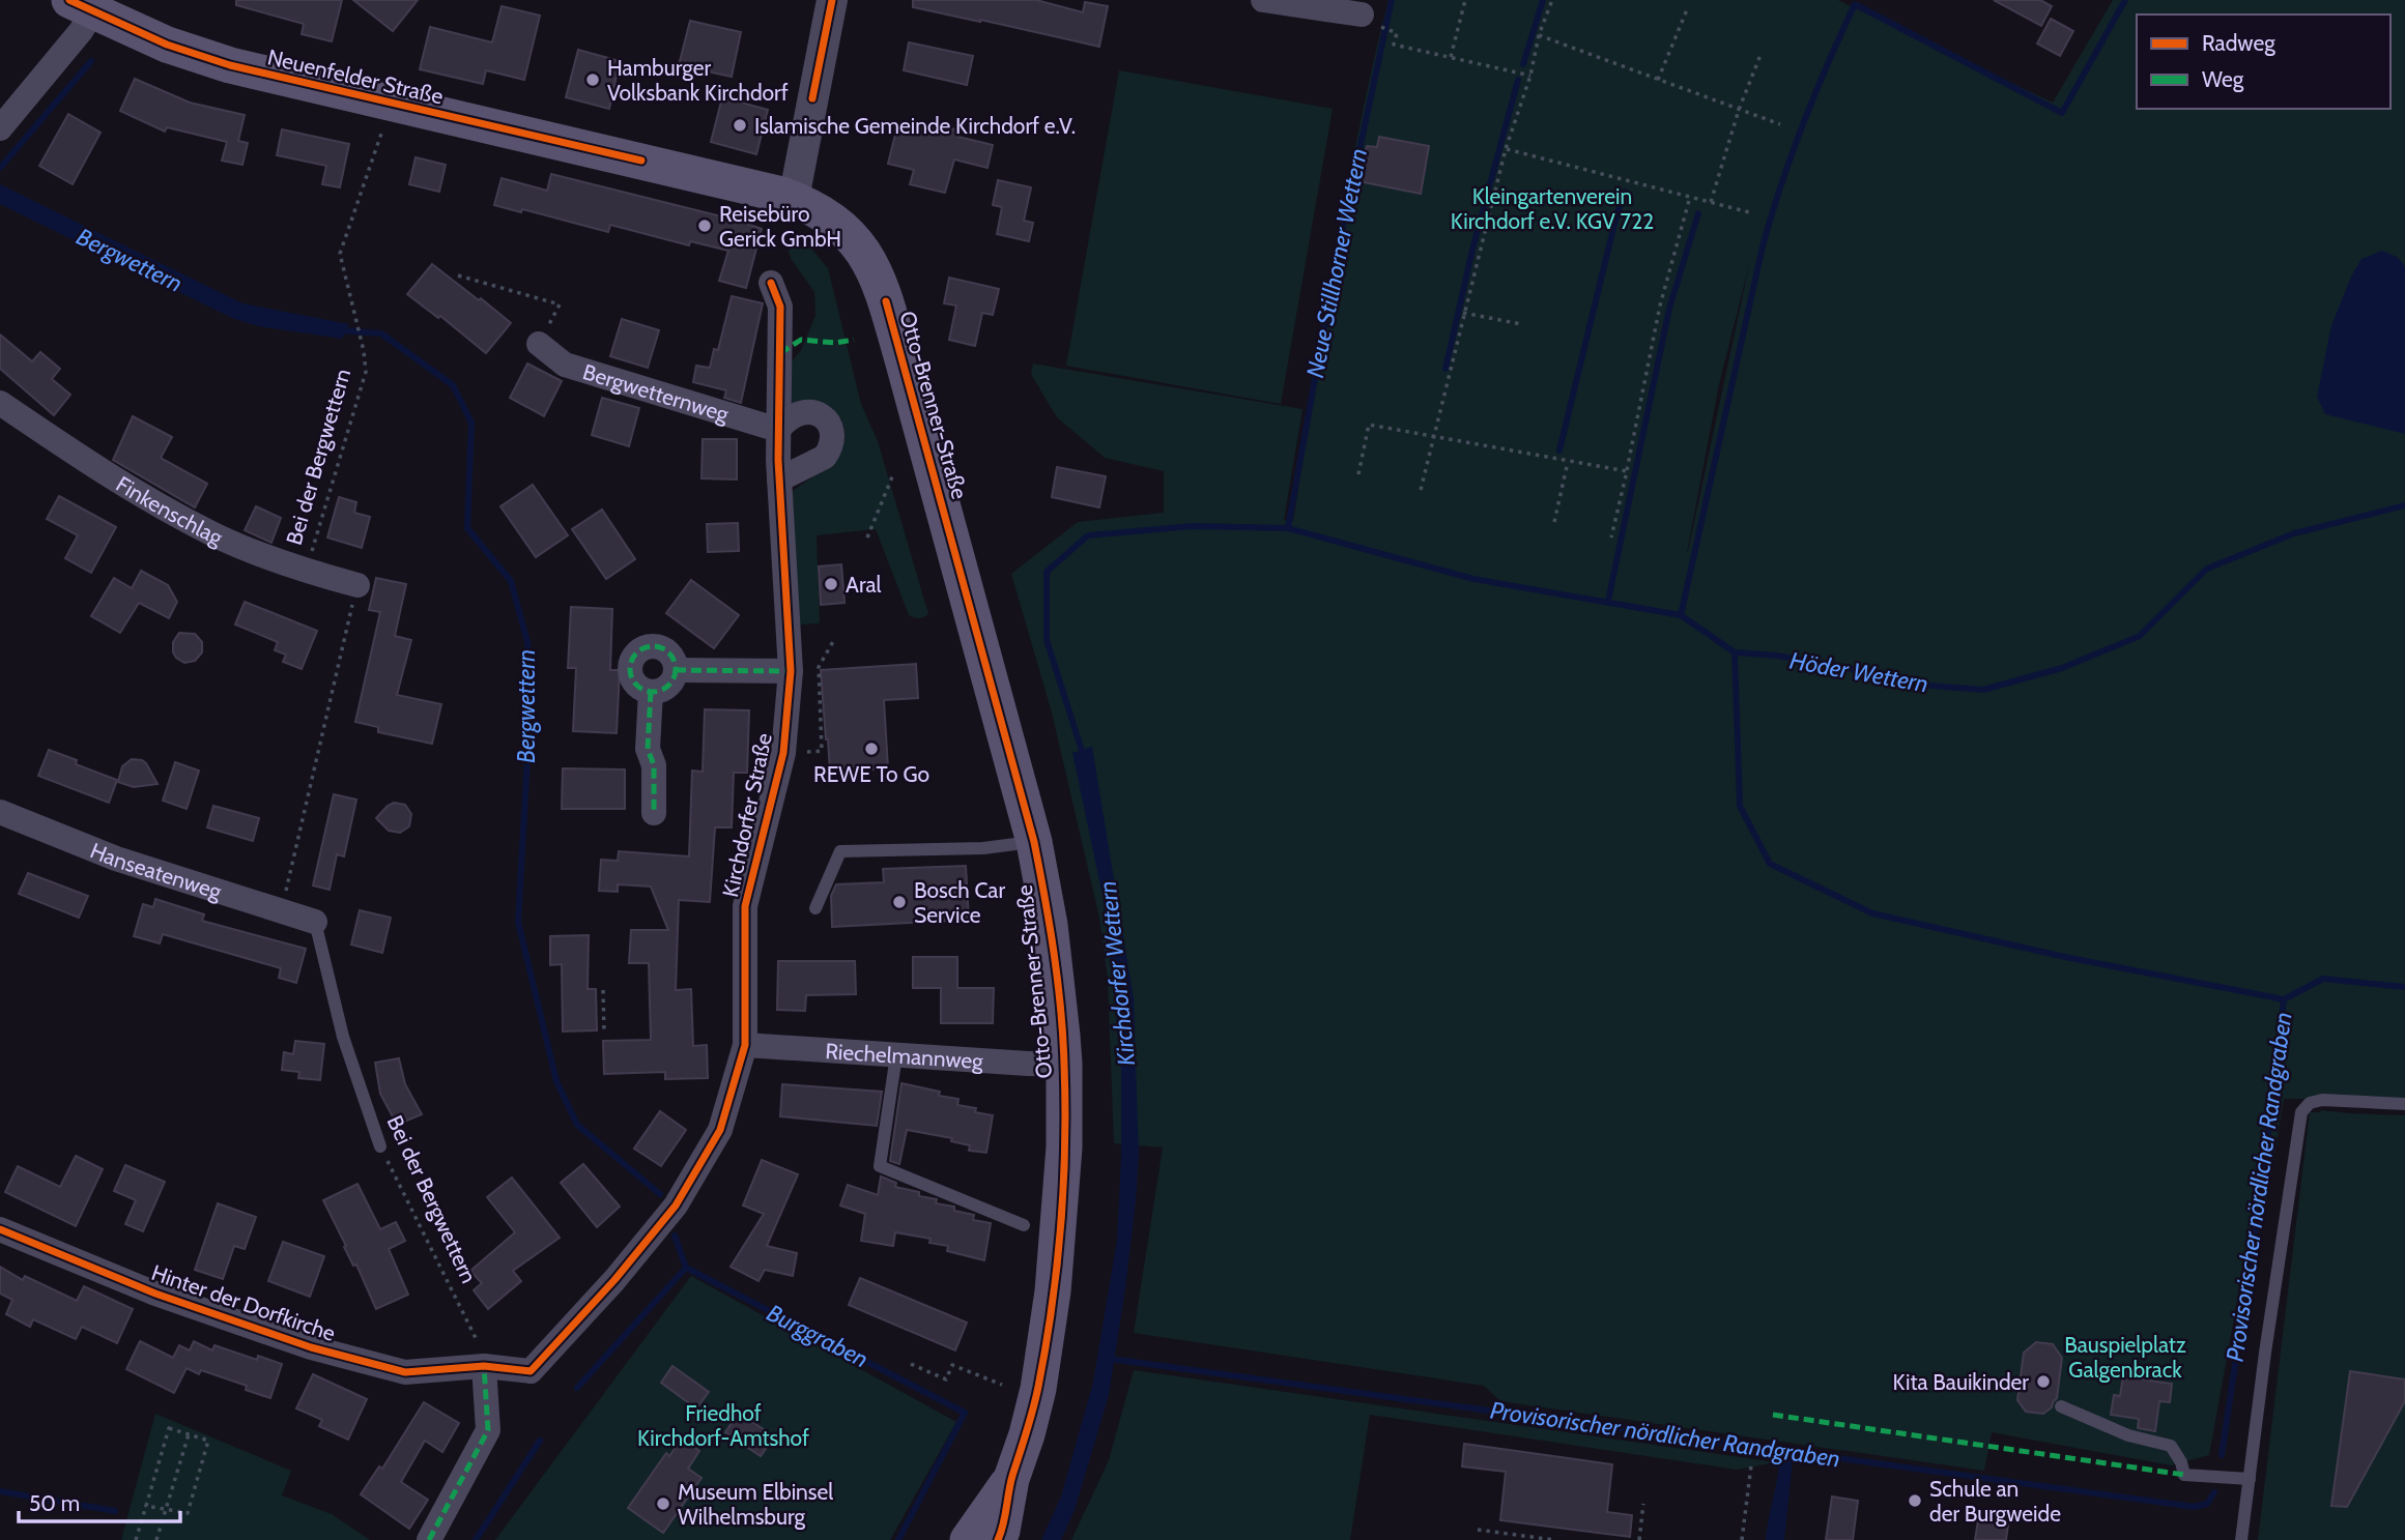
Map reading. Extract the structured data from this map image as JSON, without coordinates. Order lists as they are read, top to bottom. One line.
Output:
{"streets":{"main road":["Neuenfelder Straße","Otto-Brenner-Straße"],"street":["Bergwetternweg","Finkenschlag","Kirchdorfer Straße","Hanseatenweg","Riechelmannweg","Hinter der Dorfkirche"],"lane":["Bei der Bergwettern"]},"crossings":[["Neuenfelder Straße","Otto-Brenner-Straße"],["Neuenfelder Straße","Bei der Bergwettern"],["Bergwetternweg","Kirchdorfer Straße"],["Otto-Brenner-Straße","Riechelmannweg"],["Bei der Bergwettern","Finkenschlag"],["Bei der Bergwettern","Kirchdorfer Straße"],["Bei der Bergwettern","Hanseatenweg"],["Bei der Bergwettern","Hinter der Dorfkirche"],["Kirchdorfer Straße","Riechelmannweg"],["Kirchdorfer Straße","Hinter der Dorfkirche"]],"water":["Bergwettern","Neue Stillhorner Wettern","Höder Wettern","Kirchdorfer Wettern","Provisorischer nördlicher Randgraben","Burggraben"],"parks":["Kleingartenverein Kirchdorf e.V. KGV 722","Bauspielplatz Galgenbrack","Friedhof Kirchdorf-Amtshof"],"places":["Hamburger Volksbank Kirchdorf","Islamische Gemeinde Kirchdorf e.V.","Reisebüro Gerick GmbH","Aral","REWE To Go","Bosch Car Service","Kita Bauikinder","Schule an der Burgweide","Museum Elbinsel Wilhelmsburg"],"legend":["Radweg","Weg"],"scale_bar":"50 m"}
